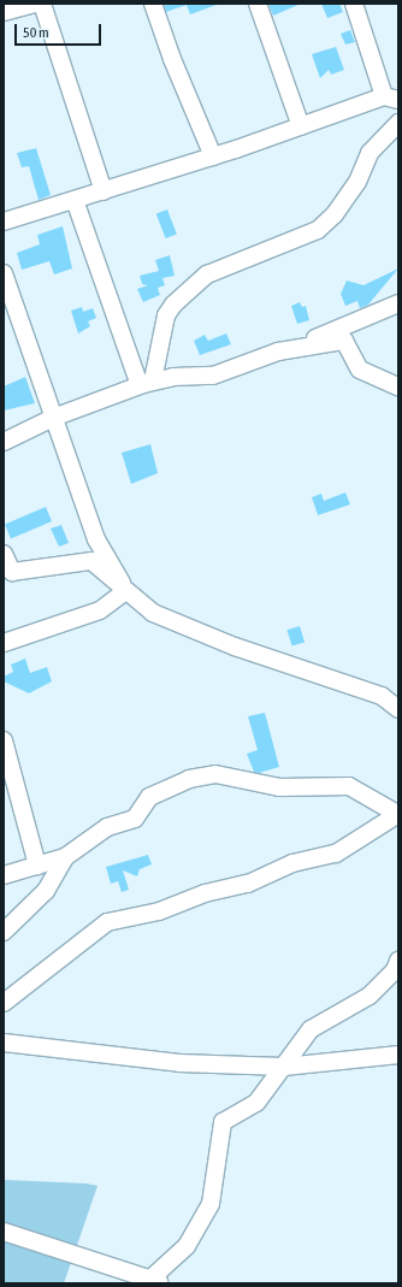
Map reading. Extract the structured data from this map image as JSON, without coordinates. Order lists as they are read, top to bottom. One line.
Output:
{"scale_bar":"50 m"}
